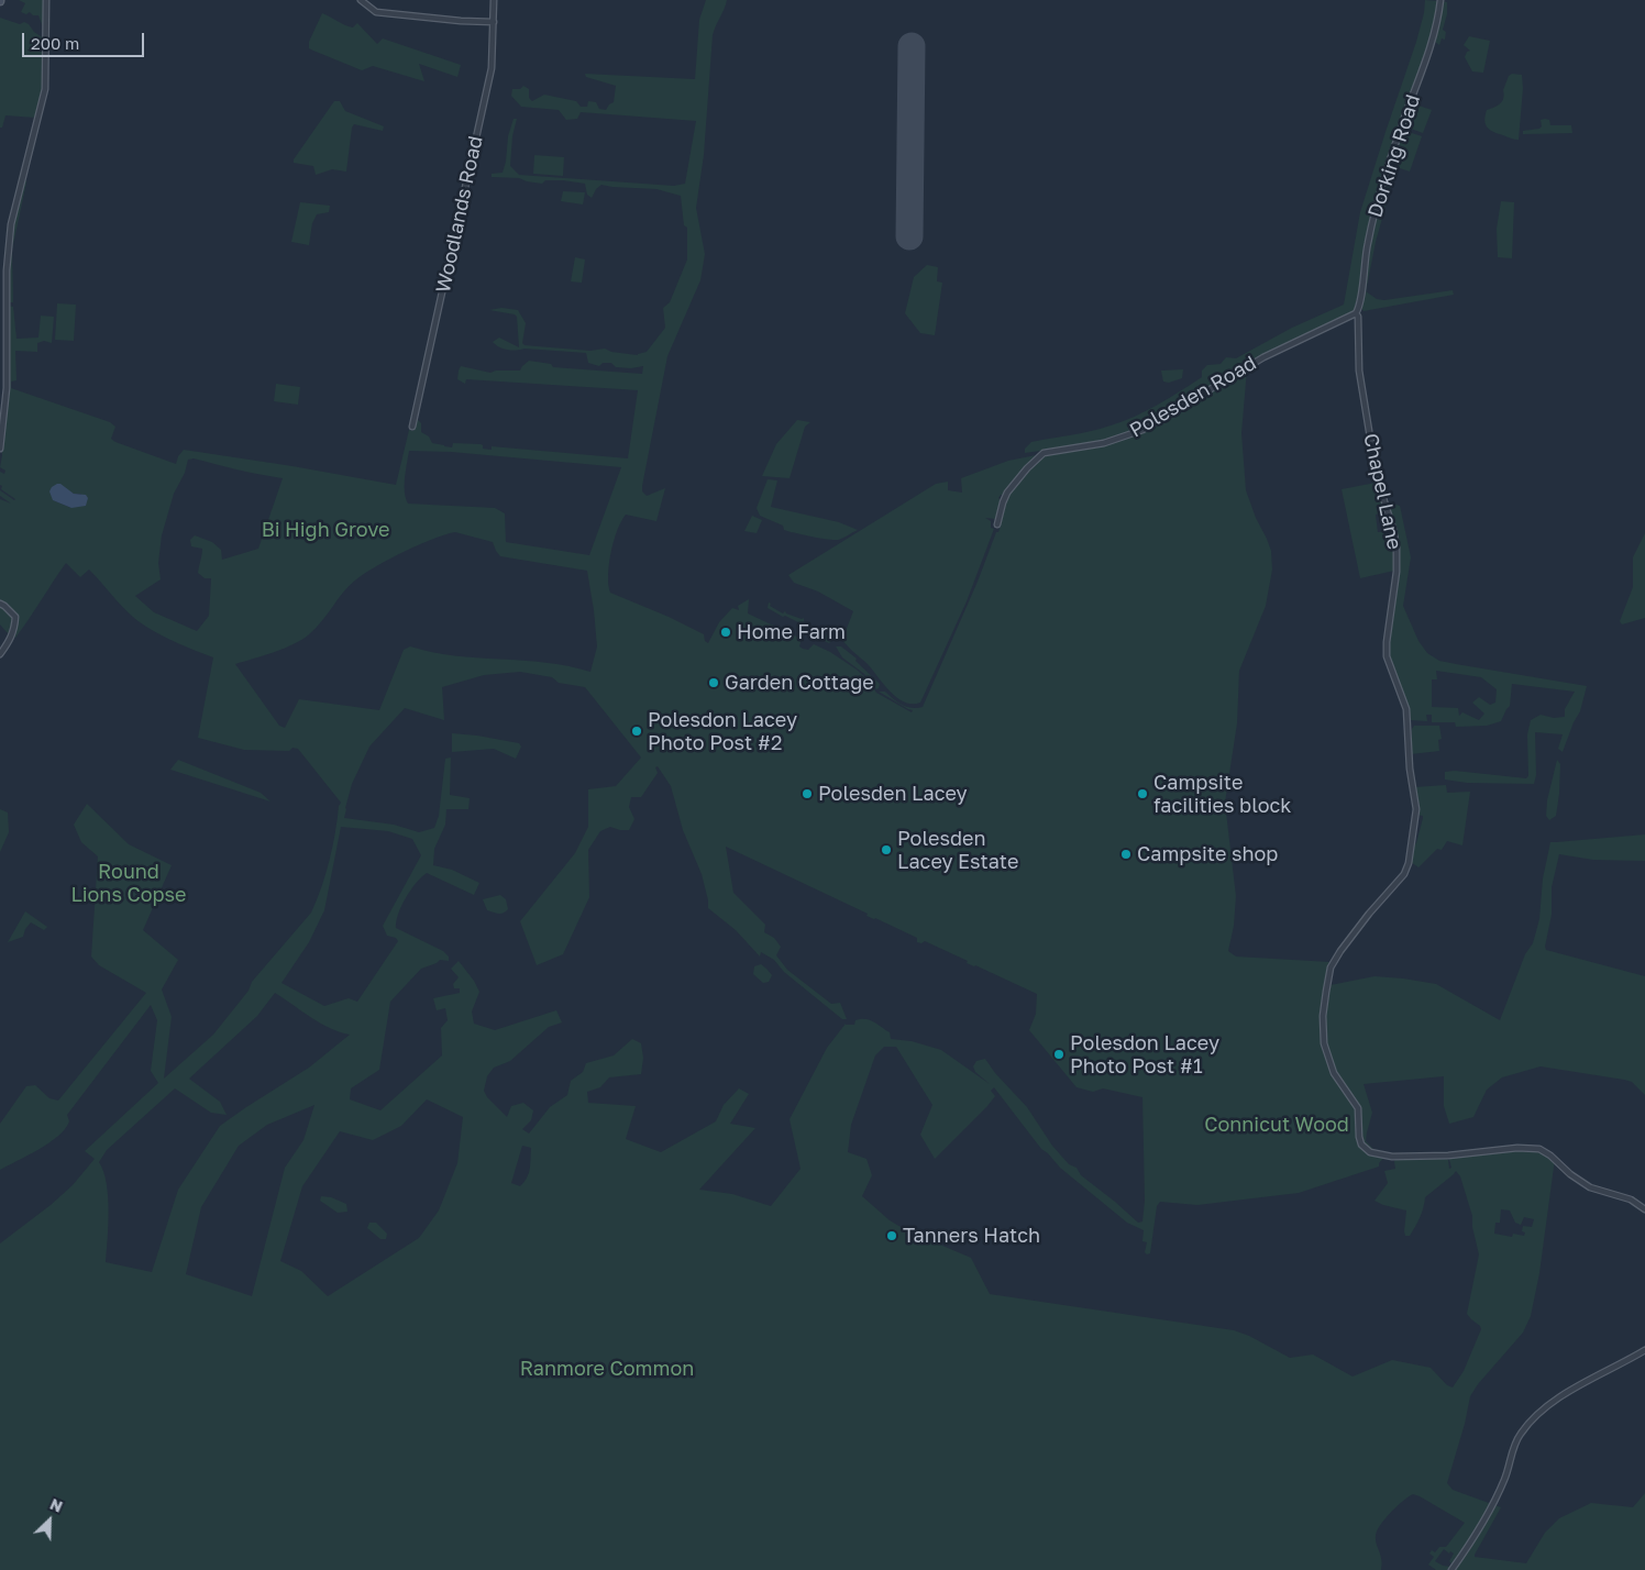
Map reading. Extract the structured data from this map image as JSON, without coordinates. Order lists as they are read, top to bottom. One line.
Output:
{"streets":{"street":["Dorking Road","Woodlands Road","Polesden Road","Chapel Lane"]},"crossings":[["Dorking Road","Polesden Road"],["Dorking Road","Chapel Lane"],["Polesden Road","Chapel Lane"]],"parks":["Bi High Grove","Round Lions Copse","Connicut Wood","Ranmore Common"],"places":["Home Farm","Garden Cottage","Polesdon Lacey Photo Post #2","Polesden Lacey","Campsite facilities block","Polesden Lacey Estate","Campsite shop","Polesdon Lacey Photo Post #1","Tanners Hatch"],"scale_bar":"200 m","north":"top right"}
